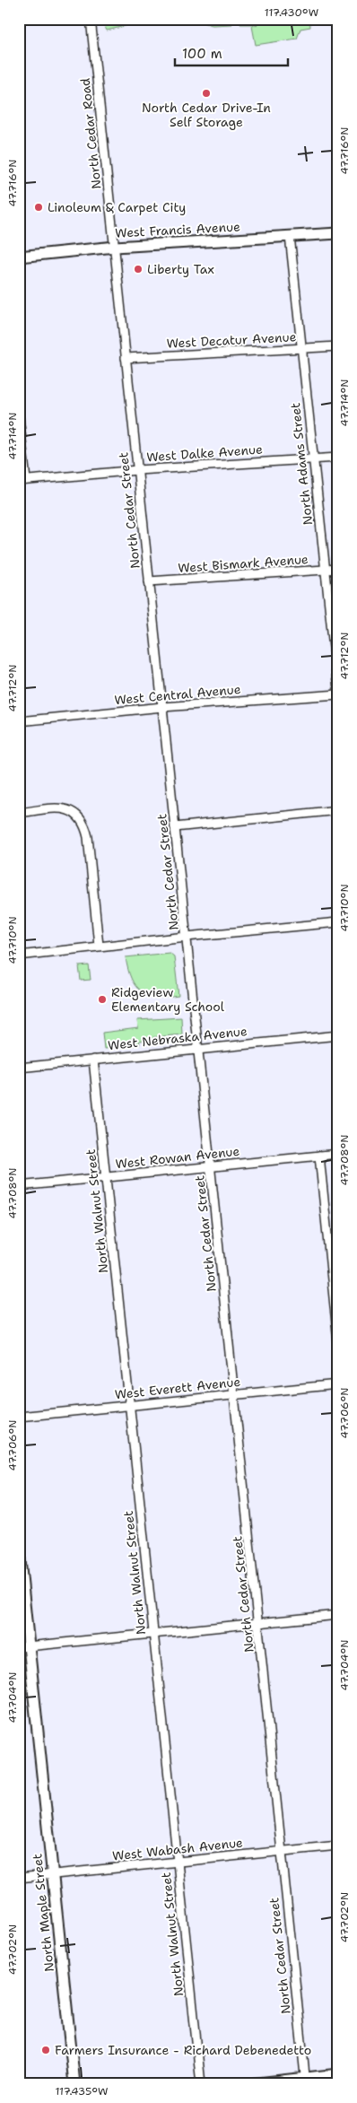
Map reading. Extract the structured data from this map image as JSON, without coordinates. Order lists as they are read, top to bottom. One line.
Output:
{"streets":{"main road":["West Francis Avenue","North Maple Street"],"street":["North Cedar Road","West Decatur Avenue","West Dalke Avenue","North Adams Street","North Cedar Street","West Bismark Avenue","West Central Avenue","West Nebraska Avenue","West Rowan Avenue","North Walnut Street","West Everett Avenue","West Wabash Avenue"]},"crossings":[["North Cedar Road","West Francis Avenue"],["North Cedar Road","North Cedar Street"],["West Francis Avenue","North Adams Street"],["West Francis Avenue","North Cedar Street"],["West Decatur Avenue","North Adams Street"],["West Decatur Avenue","North Cedar Street"],["West Dalke Avenue","North Adams Street"],["West Dalke Avenue","North Cedar Street"],["North Adams Street","West Bismark Avenue"],["North Cedar Street","West Bismark Avenue"],["North Cedar Street","West Central Avenue"],["North Cedar Street","West Nebraska Avenue"],["North Cedar Street","West Rowan Avenue"],["North Cedar Street","West Everett Avenue"],["North Cedar Street","West Wabash Avenue"],["West Nebraska Avenue","North Walnut Street"],["West Rowan Avenue","North Walnut Street"],["North Walnut Street","West Everett Avenue"],["North Walnut Street","West Wabash Avenue"],["West Wabash Avenue","North Maple Street"]],"places":["North Cedar Drive-In Self Storage","Linoleum & Carpet City","Liberty Tax","Ridgeview Elementary School","Farmers Insurance - Richard Debenedetto"],"scale_bar":"100 m","coordinates":["117.430°W","47.716°N","47.714°N","47.712°N","47.710°N","47.708°N","47.706°N","47.704°N","47.702°N","117.435°W"]}
